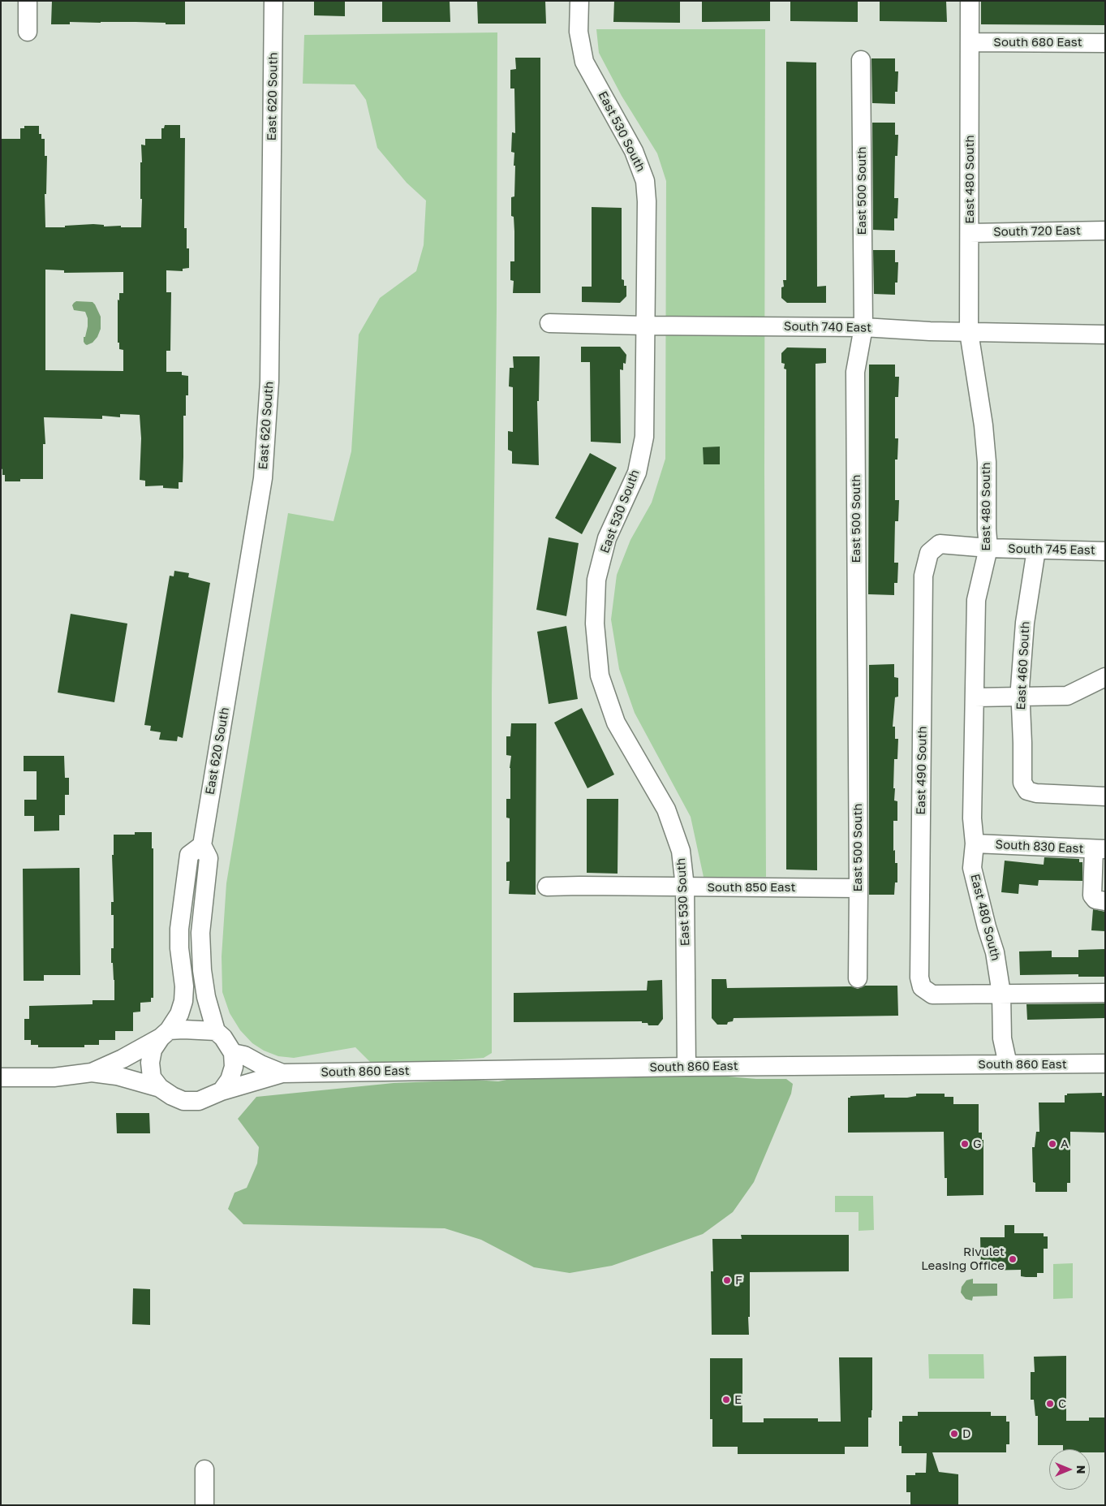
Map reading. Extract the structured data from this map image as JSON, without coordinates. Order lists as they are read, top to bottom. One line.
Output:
{"streets":{"street":["South 680 East","East 620 South","East 530 South","East 480 South","East 500 South","South 720 East","South 740 East","South 745 East","East 460 South","East 490 South","South 830 East","South 850 East","South 860 East"]},"crossings":[["South 680 East","East 480 South"],["East 620 South","South 860 East"],["East 530 South","South 740 East"],["East 530 South","South 850 East"],["East 530 South","South 860 East"],["East 480 South","South 720 East"],["East 480 South","South 740 East"],["East 480 South","South 745 East"],["East 480 South","East 490 South"],["East 480 South","South 830 East"],["East 480 South","South 860 East"],["East 500 South","South 740 East"],["East 500 South","South 850 East"],["South 745 East","East 460 South"],["South 745 East","East 490 South"]],"places":["G","A","Rivulet Leasing Office","F","E","C","D"],"north":"right"}
